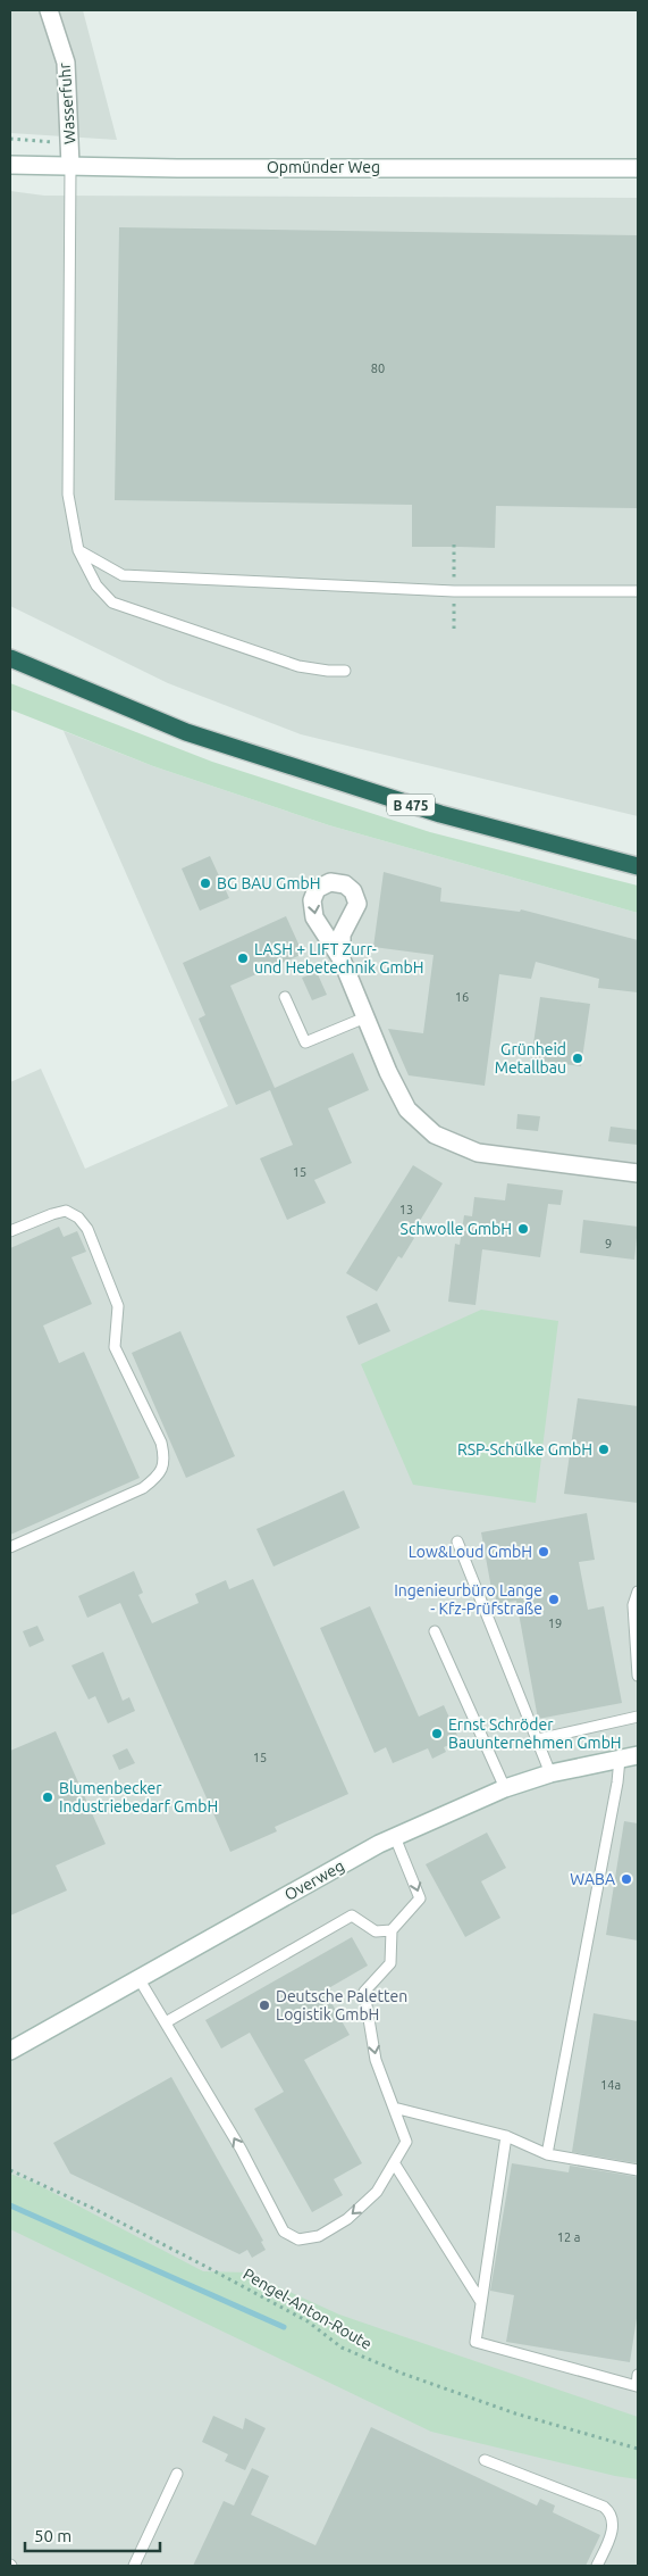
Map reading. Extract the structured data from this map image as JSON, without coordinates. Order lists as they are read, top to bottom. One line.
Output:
{"streets":{"highway":["B 475"],"street":["Wasserfuhr","Opmünder Weg","Overweg"],"path":["Pengel-Anton-Route"]},"crossings":[["Wasserfuhr","Opmünder Weg"]],"places":["BG BAU GmbH","LASH + LIFT Zurr- und Hebetechnik GmbH","Grünheid Metallbau","Schwolle GmbH","RSP-Schülke GmbH","Low&Loud GmbH","Ingenieurbüro Lange - Kfz-Prüfstraße","Ernst Schröder Bauunternehmen GmbH","Blumenbecker Industriebedarf GmbH","WABA","Deutsche Paletten Logistik GmbH"],"house_numbers":["80","16","15","13","9","19","15","14a","12 a"],"scale_bar":"50 m"}
